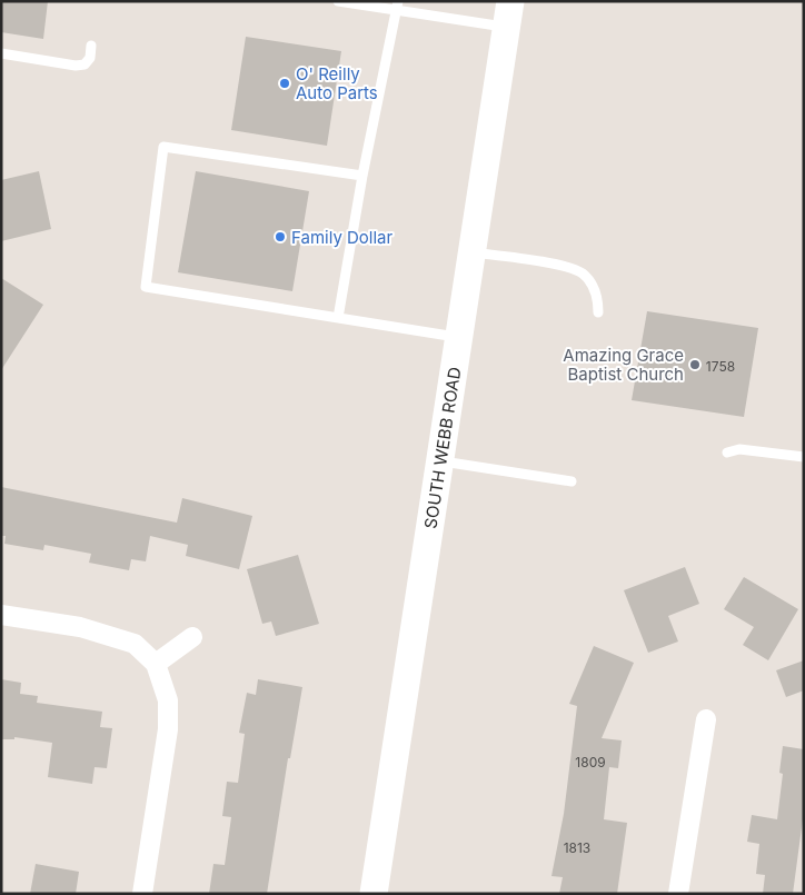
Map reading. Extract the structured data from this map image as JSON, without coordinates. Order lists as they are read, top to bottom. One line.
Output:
{"streets":{"main road":["SOUTH WEBB ROAD"]},"places":["O' Reilly Auto Parts","Family Dollar","Amazing Grace Baptist Church"],"house_numbers":["1758","1809","1813"]}
